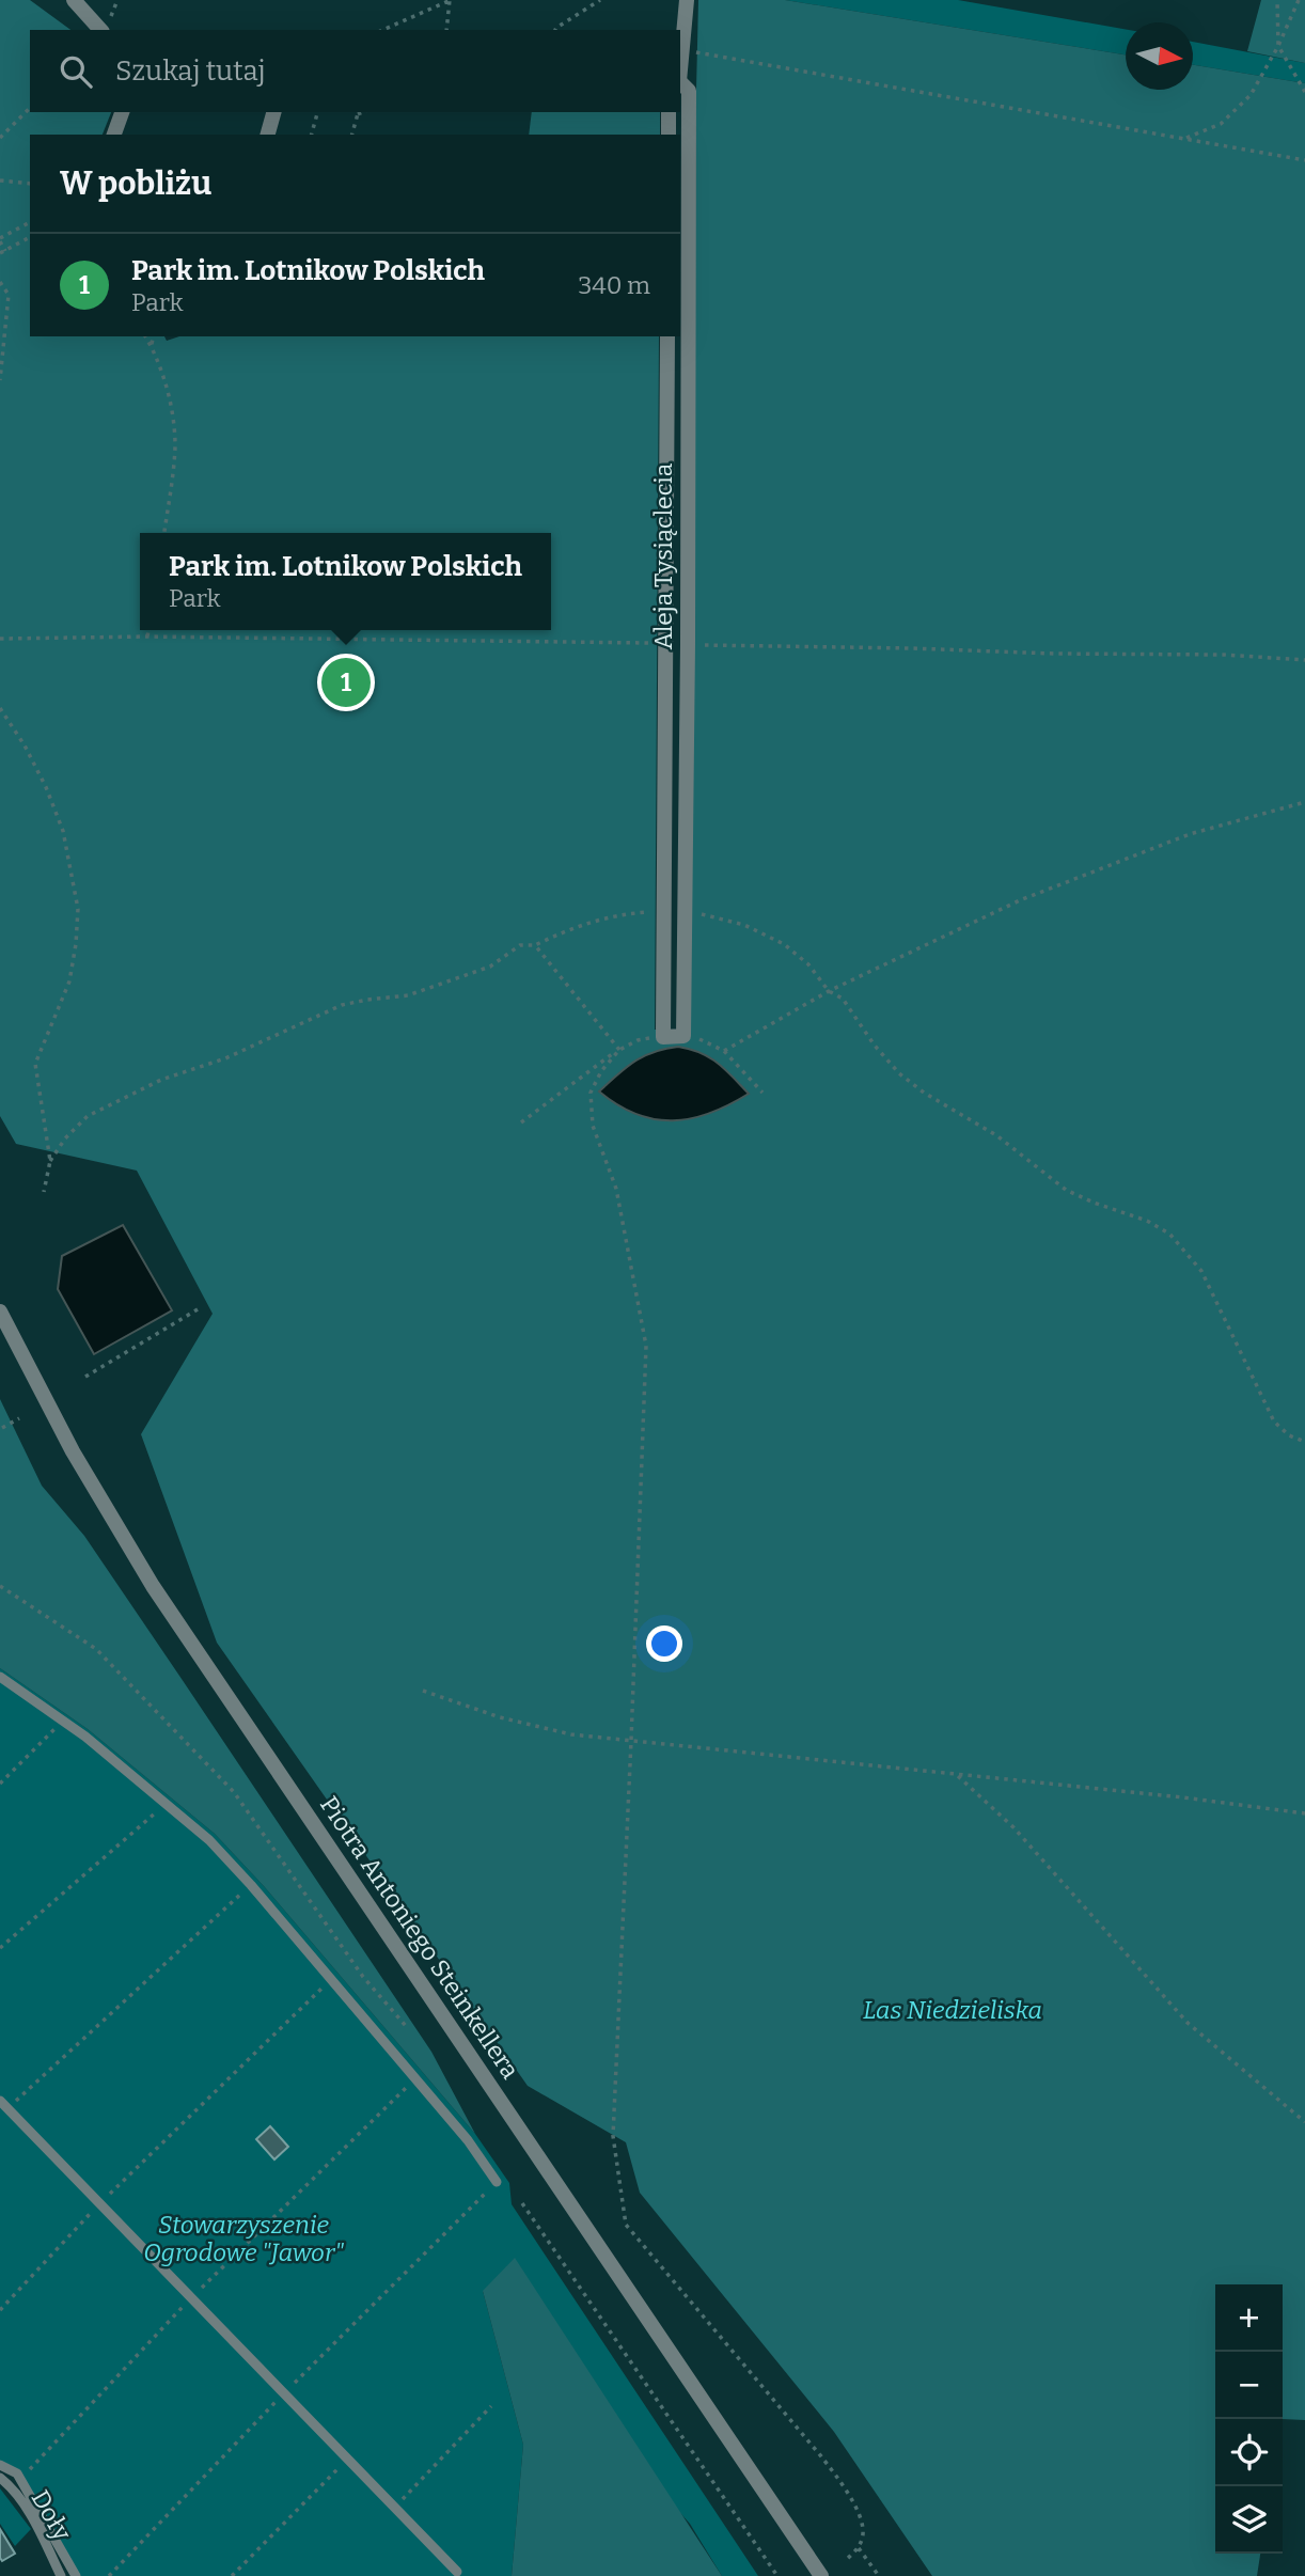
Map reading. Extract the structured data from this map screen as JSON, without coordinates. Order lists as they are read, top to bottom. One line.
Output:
{"streets":{"street":["Aleja Tysiąclecia","Piotra Antoniego Steinkellera"],"lane":["Doły"]},"parks":["Las Niedzieliska","Stowarzyszenie Ogrodowe \"Jawor\""],"north":"right","page":{"search":"Szukaj tutaj","heading":"W pobliżu","list":[{"mark":"1","name":"Park im. Lotnikow Polskich","note":"Park","value":"340 m"}],"popup":["Park im. Lotnikow Polskich","Park"],"pins":"1","map_buttons":["+","−"]}}
